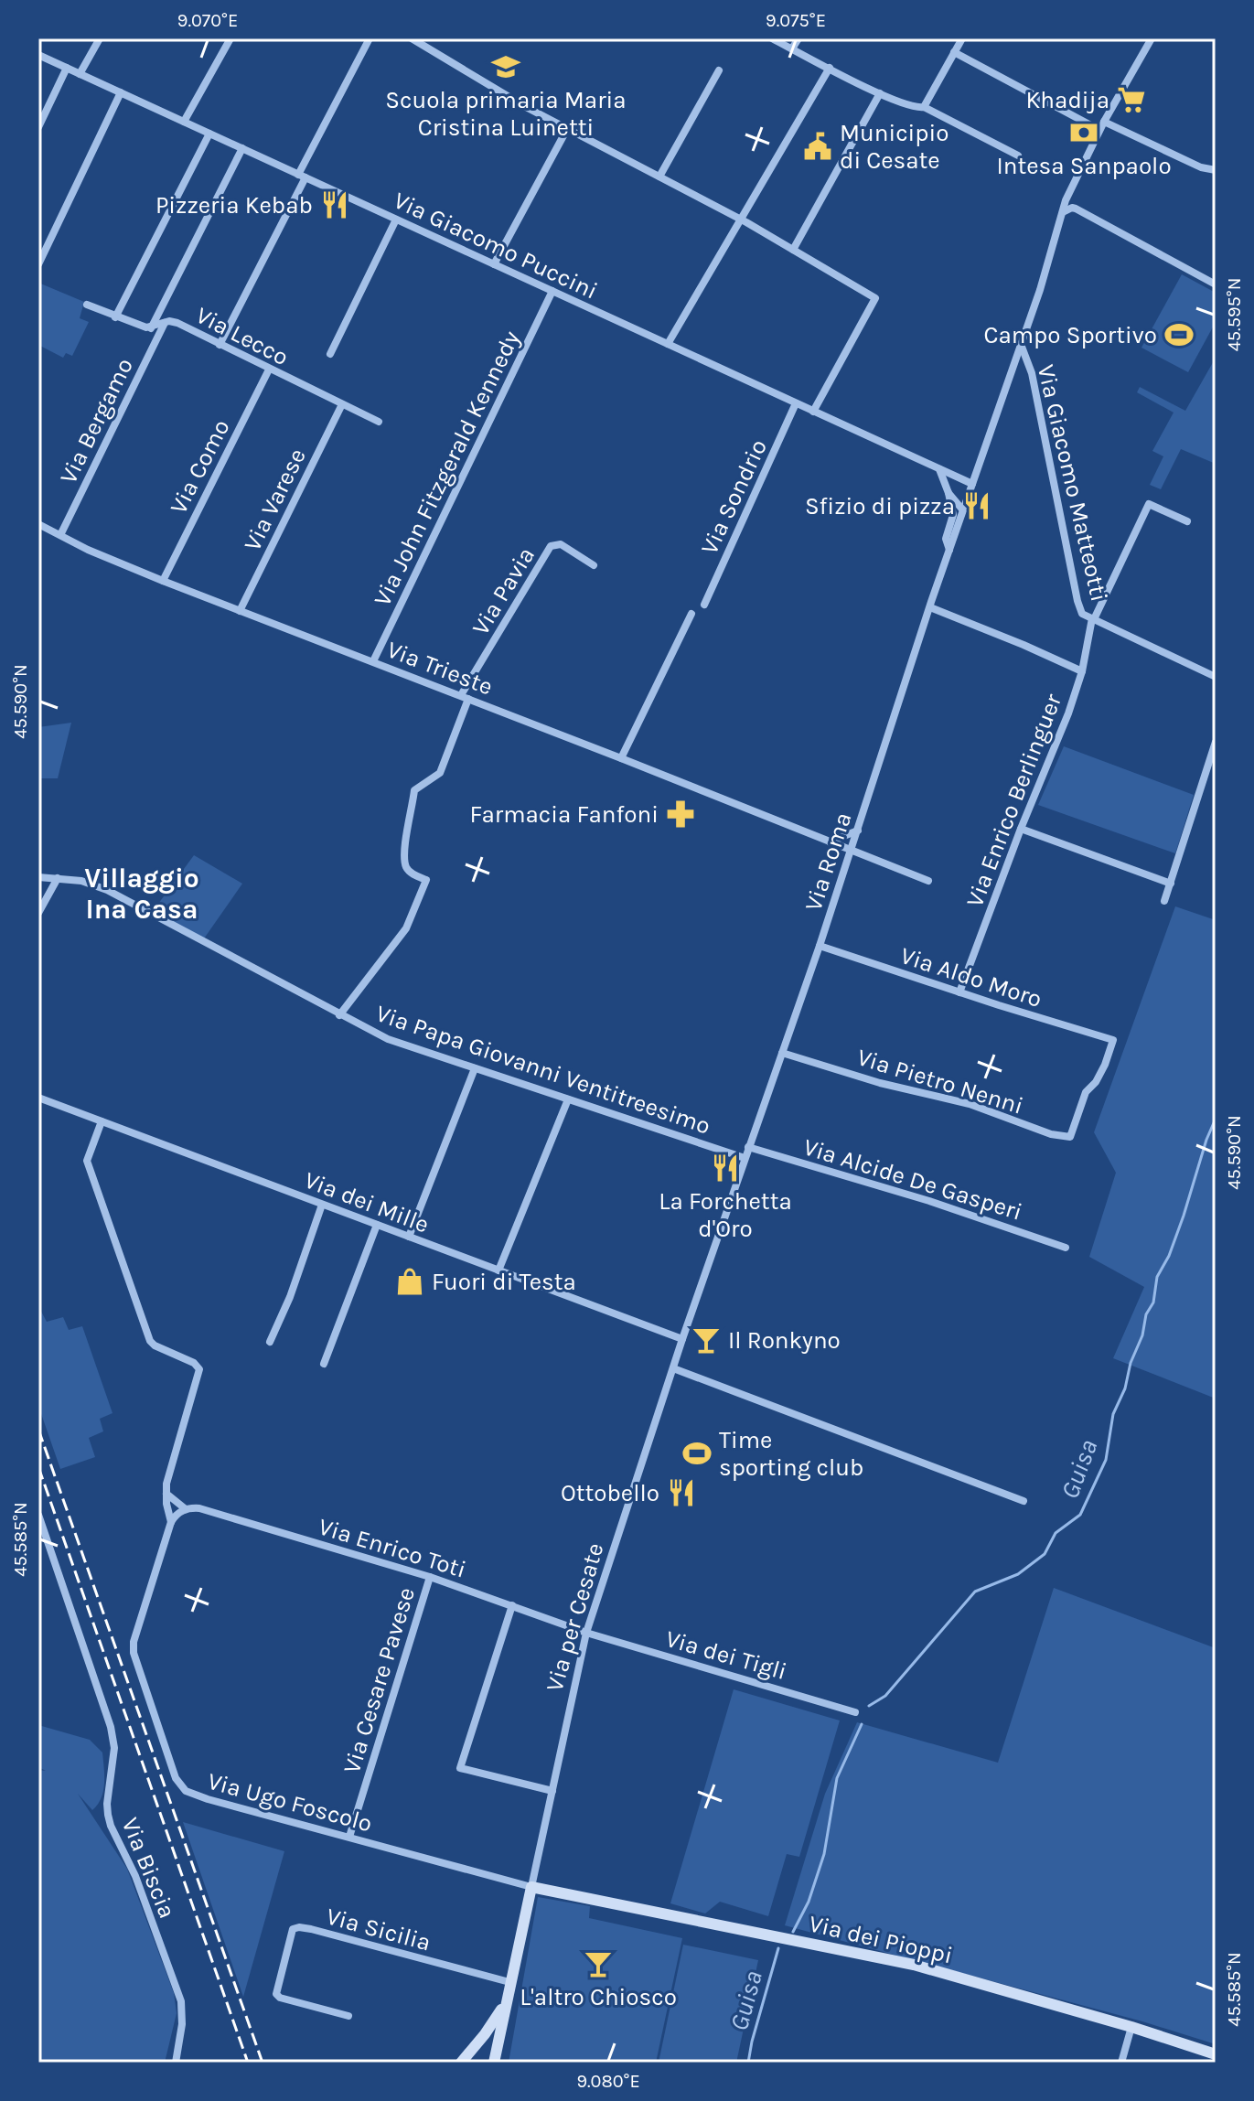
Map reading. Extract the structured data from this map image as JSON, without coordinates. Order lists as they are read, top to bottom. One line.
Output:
{"streets":{"street":["Via Giacomo Puccini","Via Lecco","Via Bergamo","Via Como","Via John Fitzgerald Kennedy","Via Giacomo Matteotti","Via Sondrio","Via Varese","Via Pavia","Via Trieste","Via Enrico Berlinguer","Via Roma","Via Aldo Moro","Via Papa Giovanni Ventitreesimo","Via Pietro Nenni","Via Alcide De Gasperi","Via dei Mille","Via Enrico Toti","Via per Cesate","Via dei Tigli","Via Cesare Pavese","Via Ugo Foscolo","Via Biscia","Via Sicilia","Via dei Pioppi"]},"crossings":[["Via Giacomo Puccini","Via John Fitzgerald Kennedy"],["Via Giacomo Puccini","Via Sondrio"],["Via Giacomo Puccini","Via Roma"],["Via Lecco","Via Bergamo"],["Via Lecco","Via Como"],["Via Lecco","Via Varese"],["Via Bergamo","Via Trieste"],["Via Como","Via Trieste"],["Via John Fitzgerald Kennedy","Via Trieste"],["Via Giacomo Matteotti","Via Enrico Berlinguer"],["Via Giacomo Matteotti","Via Roma"],["Via Varese","Via Trieste"],["Via Pavia","Via Trieste"],["Via Pavia","Via Papa Giovanni Ventitreesimo"],["Via Trieste","Via Roma"],["Via Enrico Berlinguer","Via Aldo Moro"],["Via Roma","Via Aldo Moro"],["Via Roma","Via Papa Giovanni Ventitreesimo"],["Via Roma","Via Pietro Nenni"],["Via Roma","Via Alcide De Gasperi"],["Via Roma","Via per Cesate"],["Via Aldo Moro","Via Pietro Nenni"],["Via dei Mille","Via per Cesate"],["Via dei Mille","Via Ugo Foscolo"],["Via Enrico Toti","Via per Cesate"],["Via Enrico Toti","Via dei Tigli"],["Via Enrico Toti","Via Cesare Pavese"],["Via per Cesate","Via dei Tigli"],["Via per Cesate","Via Ugo Foscolo"],["Via per Cesate","Via Sicilia"],["Via per Cesate","Via dei Pioppi"],["Via Cesare Pavese","Via Ugo Foscolo"],["Via Ugo Foscolo","Via dei Pioppi"]],"districts":["Villaggio Ina Casa"],"water":["Guisa"],"places":{"school or university":["Scuola primaria Maria Cristina Luinetti"],"supermarket":["Khadija"],"bank":["Intesa Sanpaolo"],"public building":["Municipio di Cesate"],"restaurant":["Pizzeria Kebab","Sfizio di pizza","La Forchetta d'Oro","Ottobello"],"sports":["Campo Sportivo","Time sporting club"],"pharmacy":["Farmacia Fanfoni"],"shop":["Fuori di Testa"],"bar":["Il Ronkyno","L'altro Chiosco"]},"coordinates":["9.070°E","9.075°E","45.595°N","45.590°N","45.585°N","9.080°E"]}
